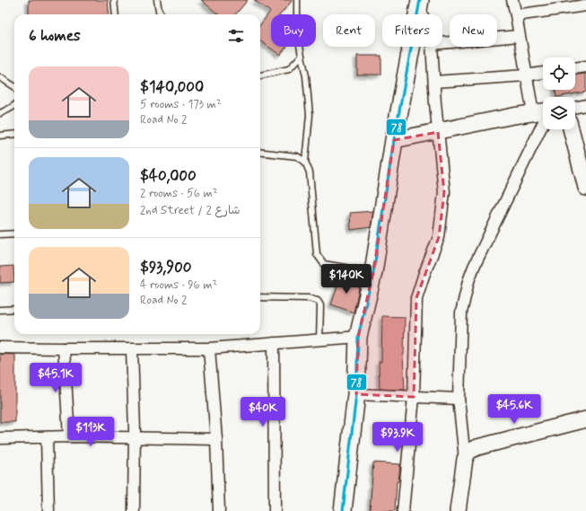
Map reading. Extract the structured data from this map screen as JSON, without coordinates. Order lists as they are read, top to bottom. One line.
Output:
{"lines":["transit line 78"],"page":{"chip":["Buy","Rent","Filters","New"],"heading":"6 homes","list":[{"name":"$140,000","note":"5 rooms · 173 m² · Road No 2"},{"name":"$40,000","note":"2 rooms · 56 m² · 2nd Street / شارع 2"},{"name":"$93,900","note":"4 rooms · 96 m² · Road No 2"}],"price":["$140K","$45.1K","$45.6K","$40K","$113K","$93.9K"]}}
